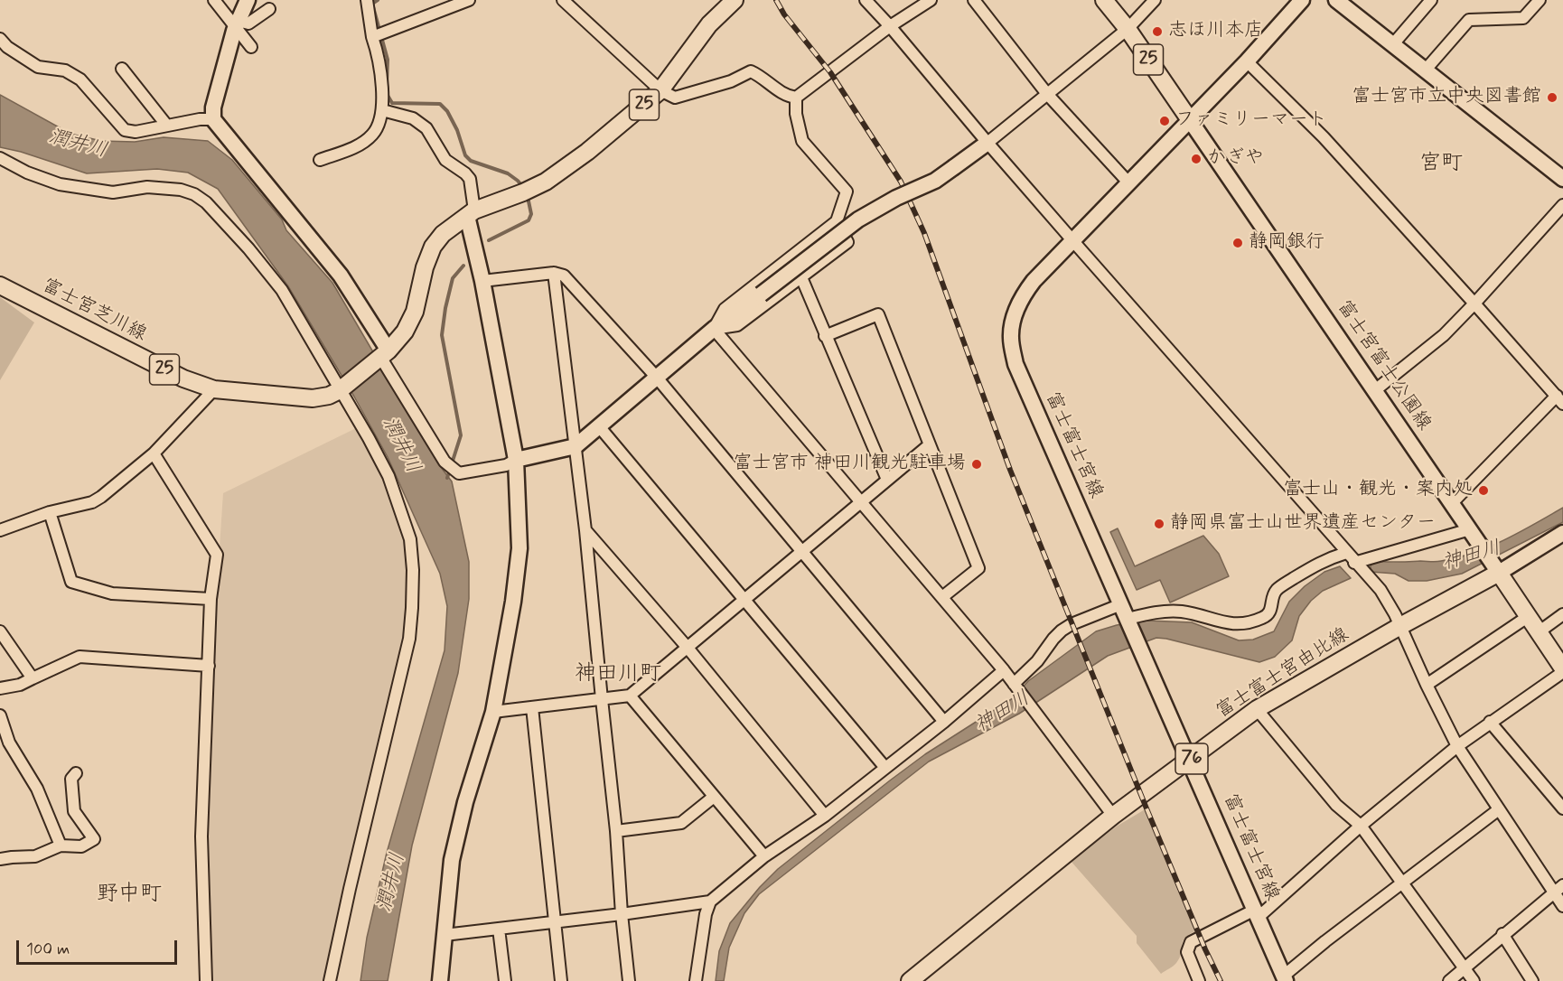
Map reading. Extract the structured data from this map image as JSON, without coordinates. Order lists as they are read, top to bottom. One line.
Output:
{"streets":{"main road":["25","富士宮芝川線","富士富士宮由比線","76"],"street":["富士宮富士公園線","富士富士宮線"]},"crossings":[["25","富士宮富士公園線"],["25","富士富士宮線"],["富士宮富士公園線","富士富士宮線"],["富士宮富士公園線","富士富士宮由比線"],["富士富士宮線","富士富士宮由比線"]],"districts":["宮町","神田川町","野中町"],"water":["潤井川","神田川"],"places":["志ほ川本店","富士宮市立中央図書館","ファミリーマート","かぎや","静岡銀行","富士宮市 神田川観光駐車場","富士山・観光・案内処","静岡県富士山世界遺産センター"],"scale_bar":"100 m"}
